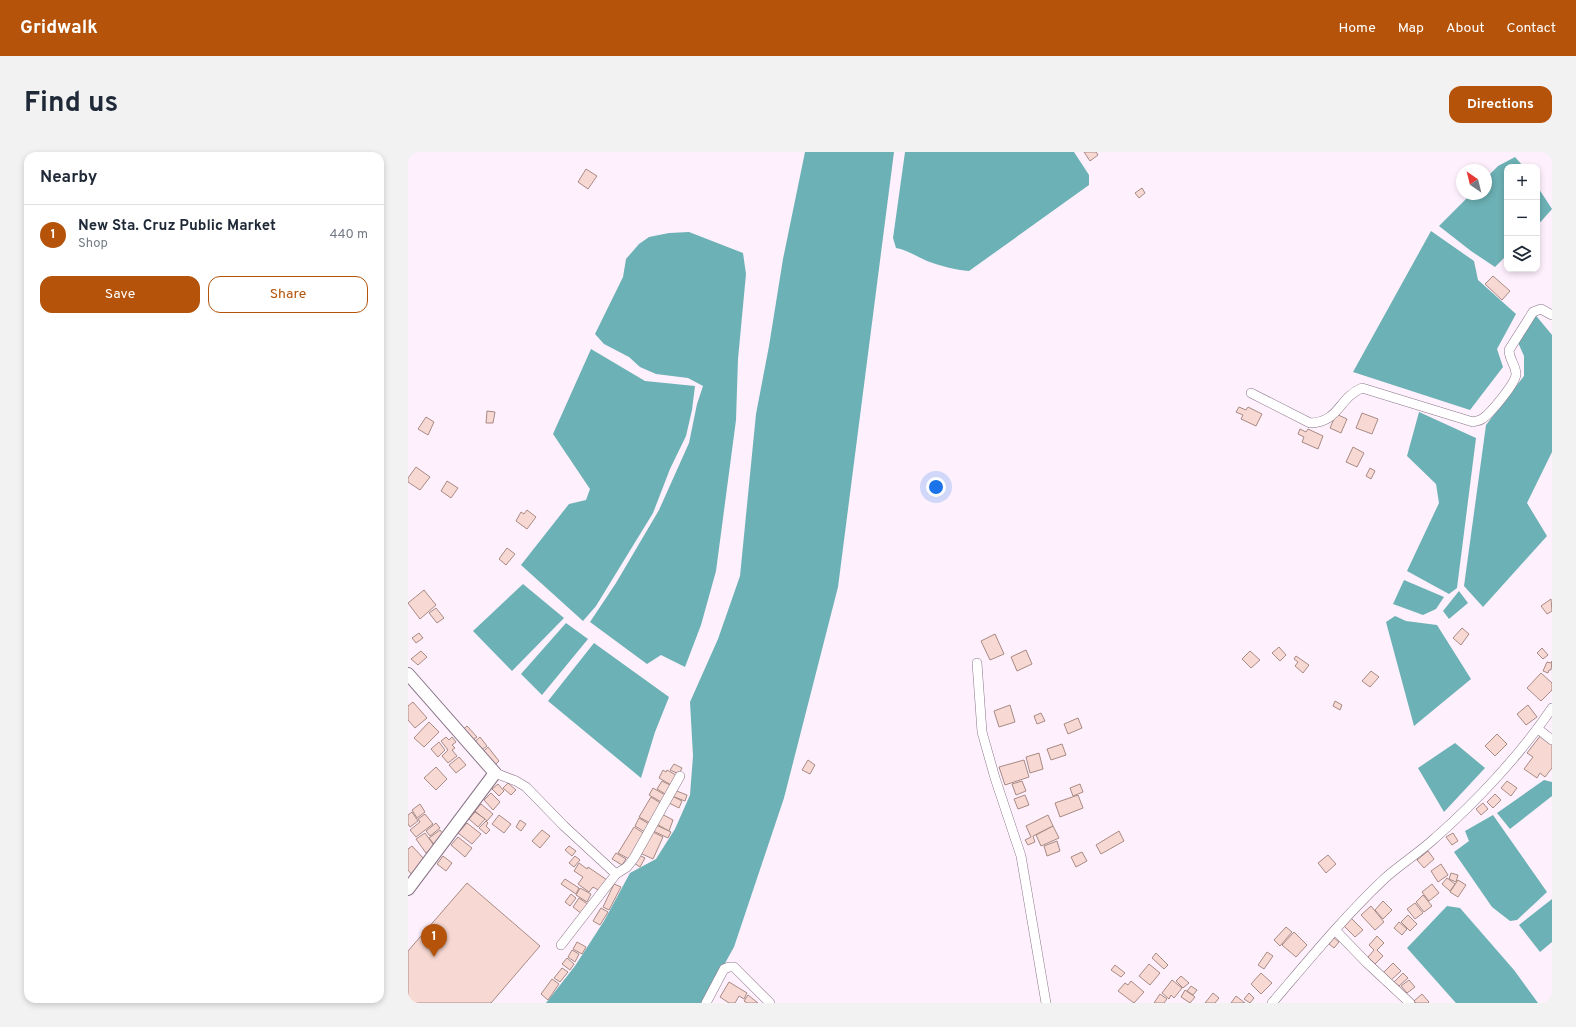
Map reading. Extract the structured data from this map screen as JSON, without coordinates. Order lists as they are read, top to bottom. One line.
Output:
{"north":"top left","page":{"header":"Gridwalk","nav":["Home","Map","About","Contact"],"title":"Find us","buttons":["Directions",["Save","Share"]],"heading":"Nearby","map_buttons":["+","−"],"list":[{"mark":"1","name":"New Sta. Cruz Public Market","note":"Shop","value":"440 m"}],"pins":"1"}}
